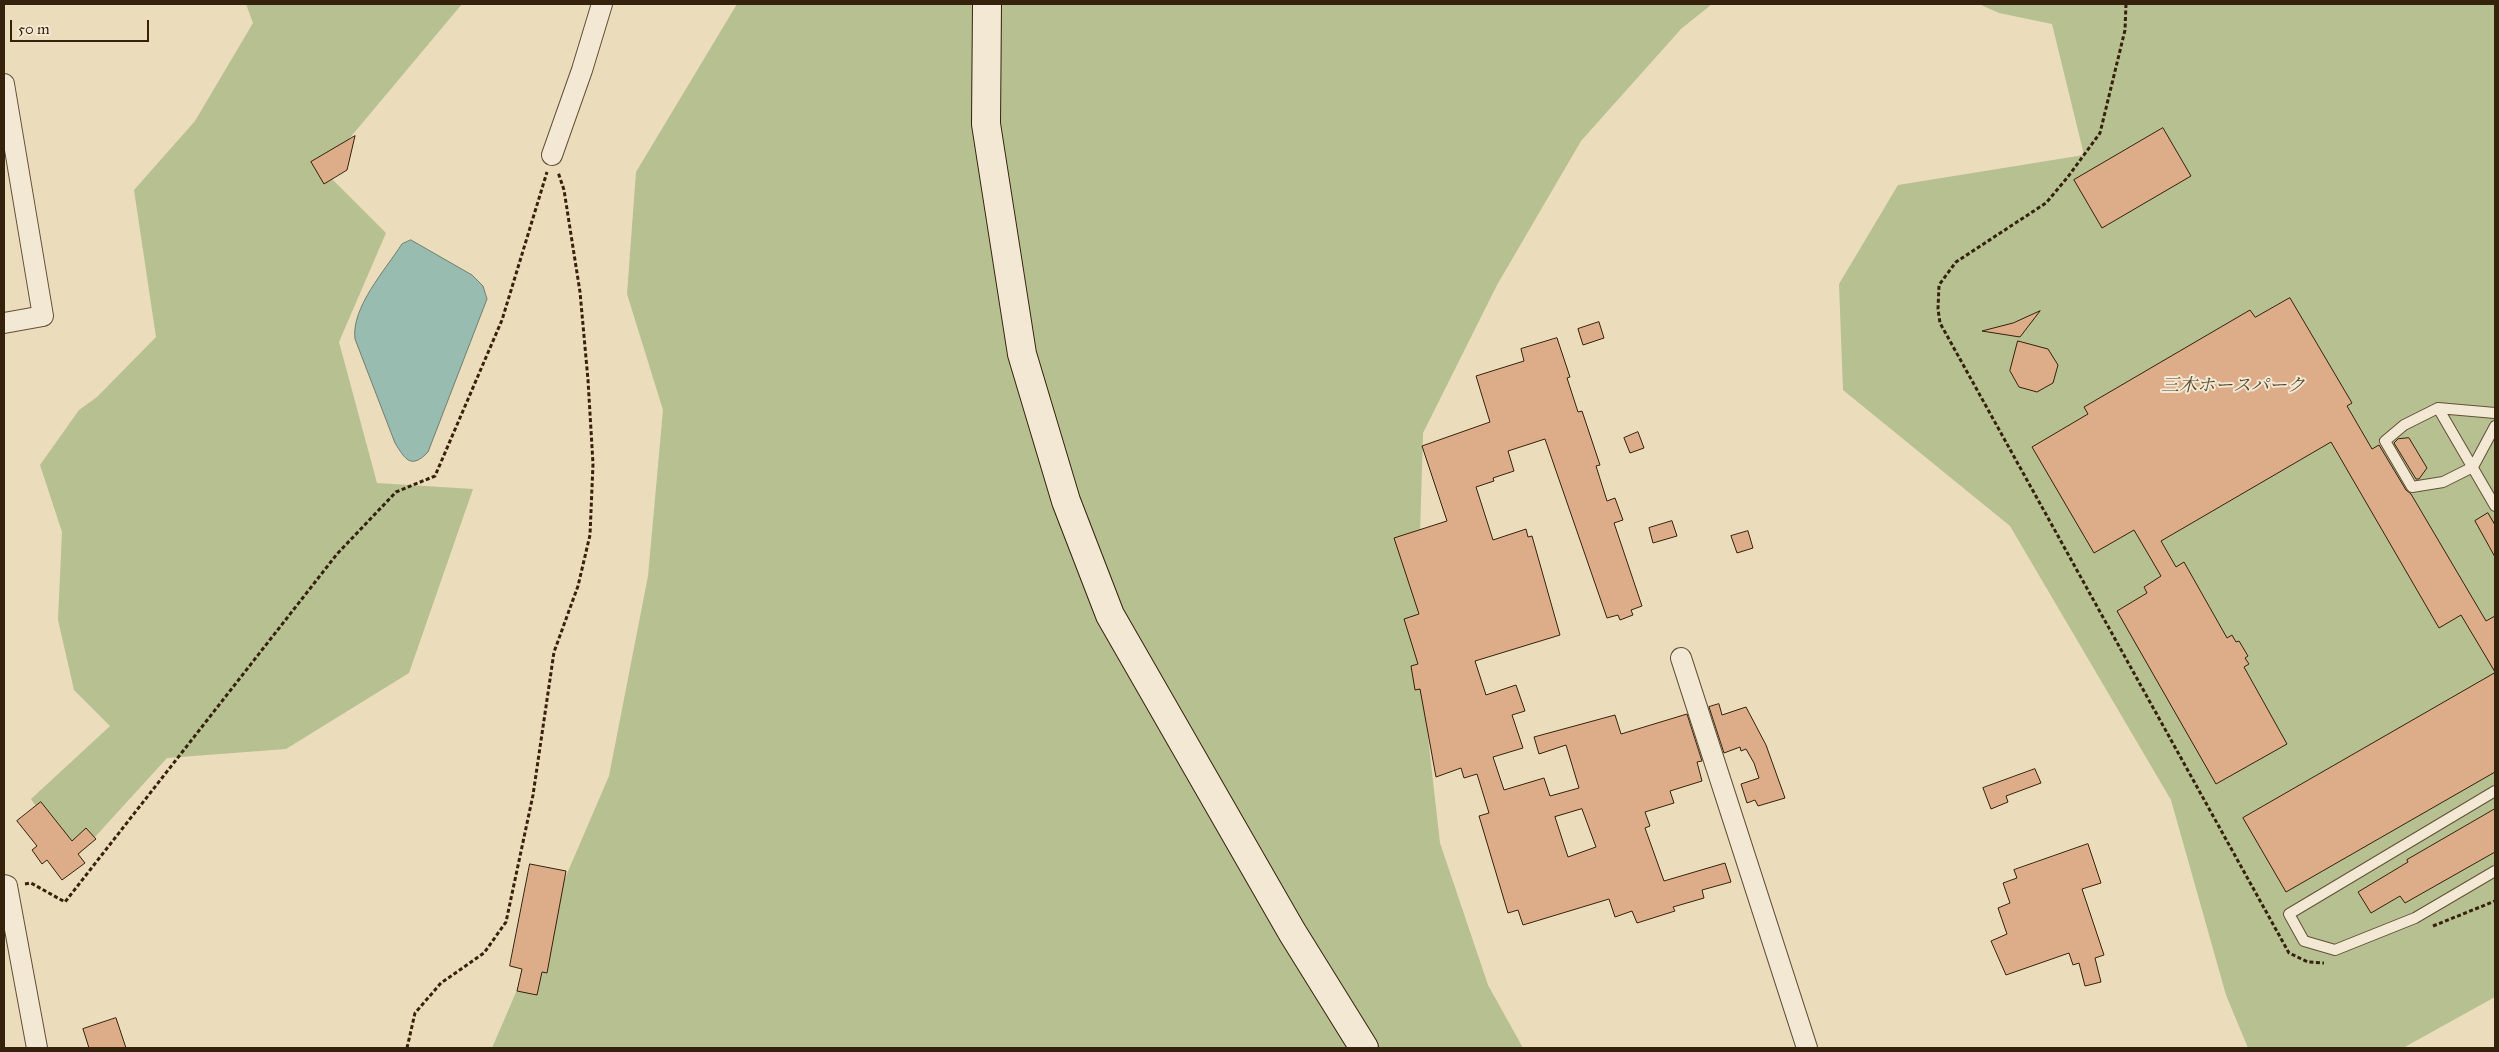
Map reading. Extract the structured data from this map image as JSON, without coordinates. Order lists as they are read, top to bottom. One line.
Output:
{"parks":["三木ホースパーク"],"scale_bar":"50 m"}
